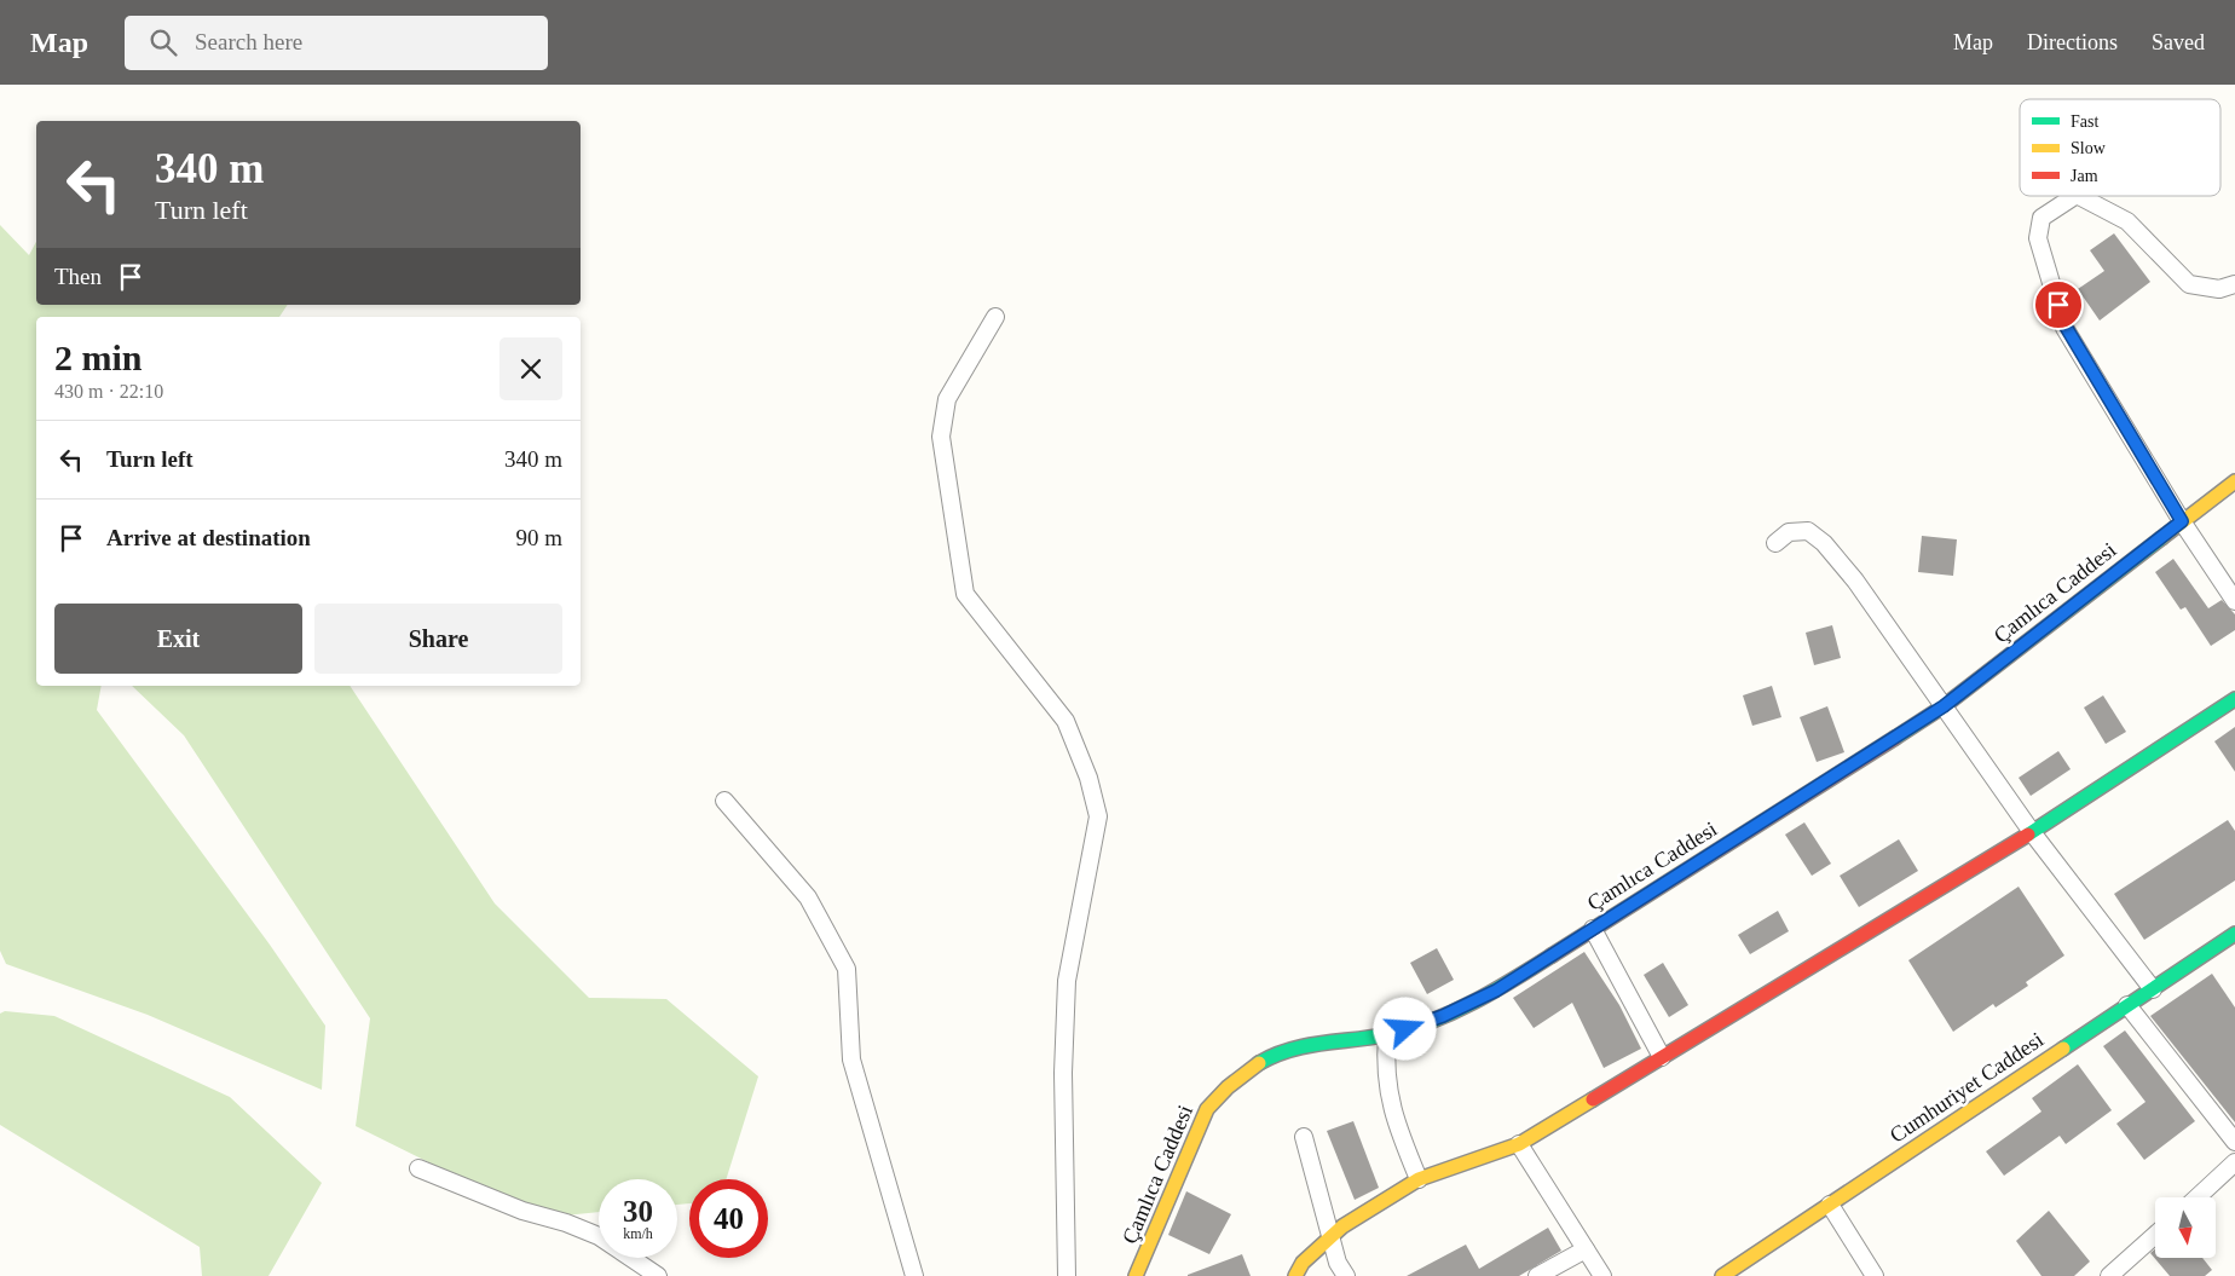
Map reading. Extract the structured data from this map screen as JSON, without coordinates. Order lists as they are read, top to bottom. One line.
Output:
{"streets":{"street":["Çamlıca Caddesi","Cumhuriyet Caddesi"]},"legend":["Fast","Slow","Jam"],"north":"bottom","page":{"header":"Map","search":"Search here","nav":["Map","Directions","Saved"],"turn":["340 m","Turn left"],"then":"Then","heading":["2 min","430 m · 22:10"],"list":[{"name":"Turn left","value":"340 m"},{"name":"Arrive at destination","value":"90 m"}],"buttons":["Exit","Share"],"speed":"30 km/h","limit":"40"}}
